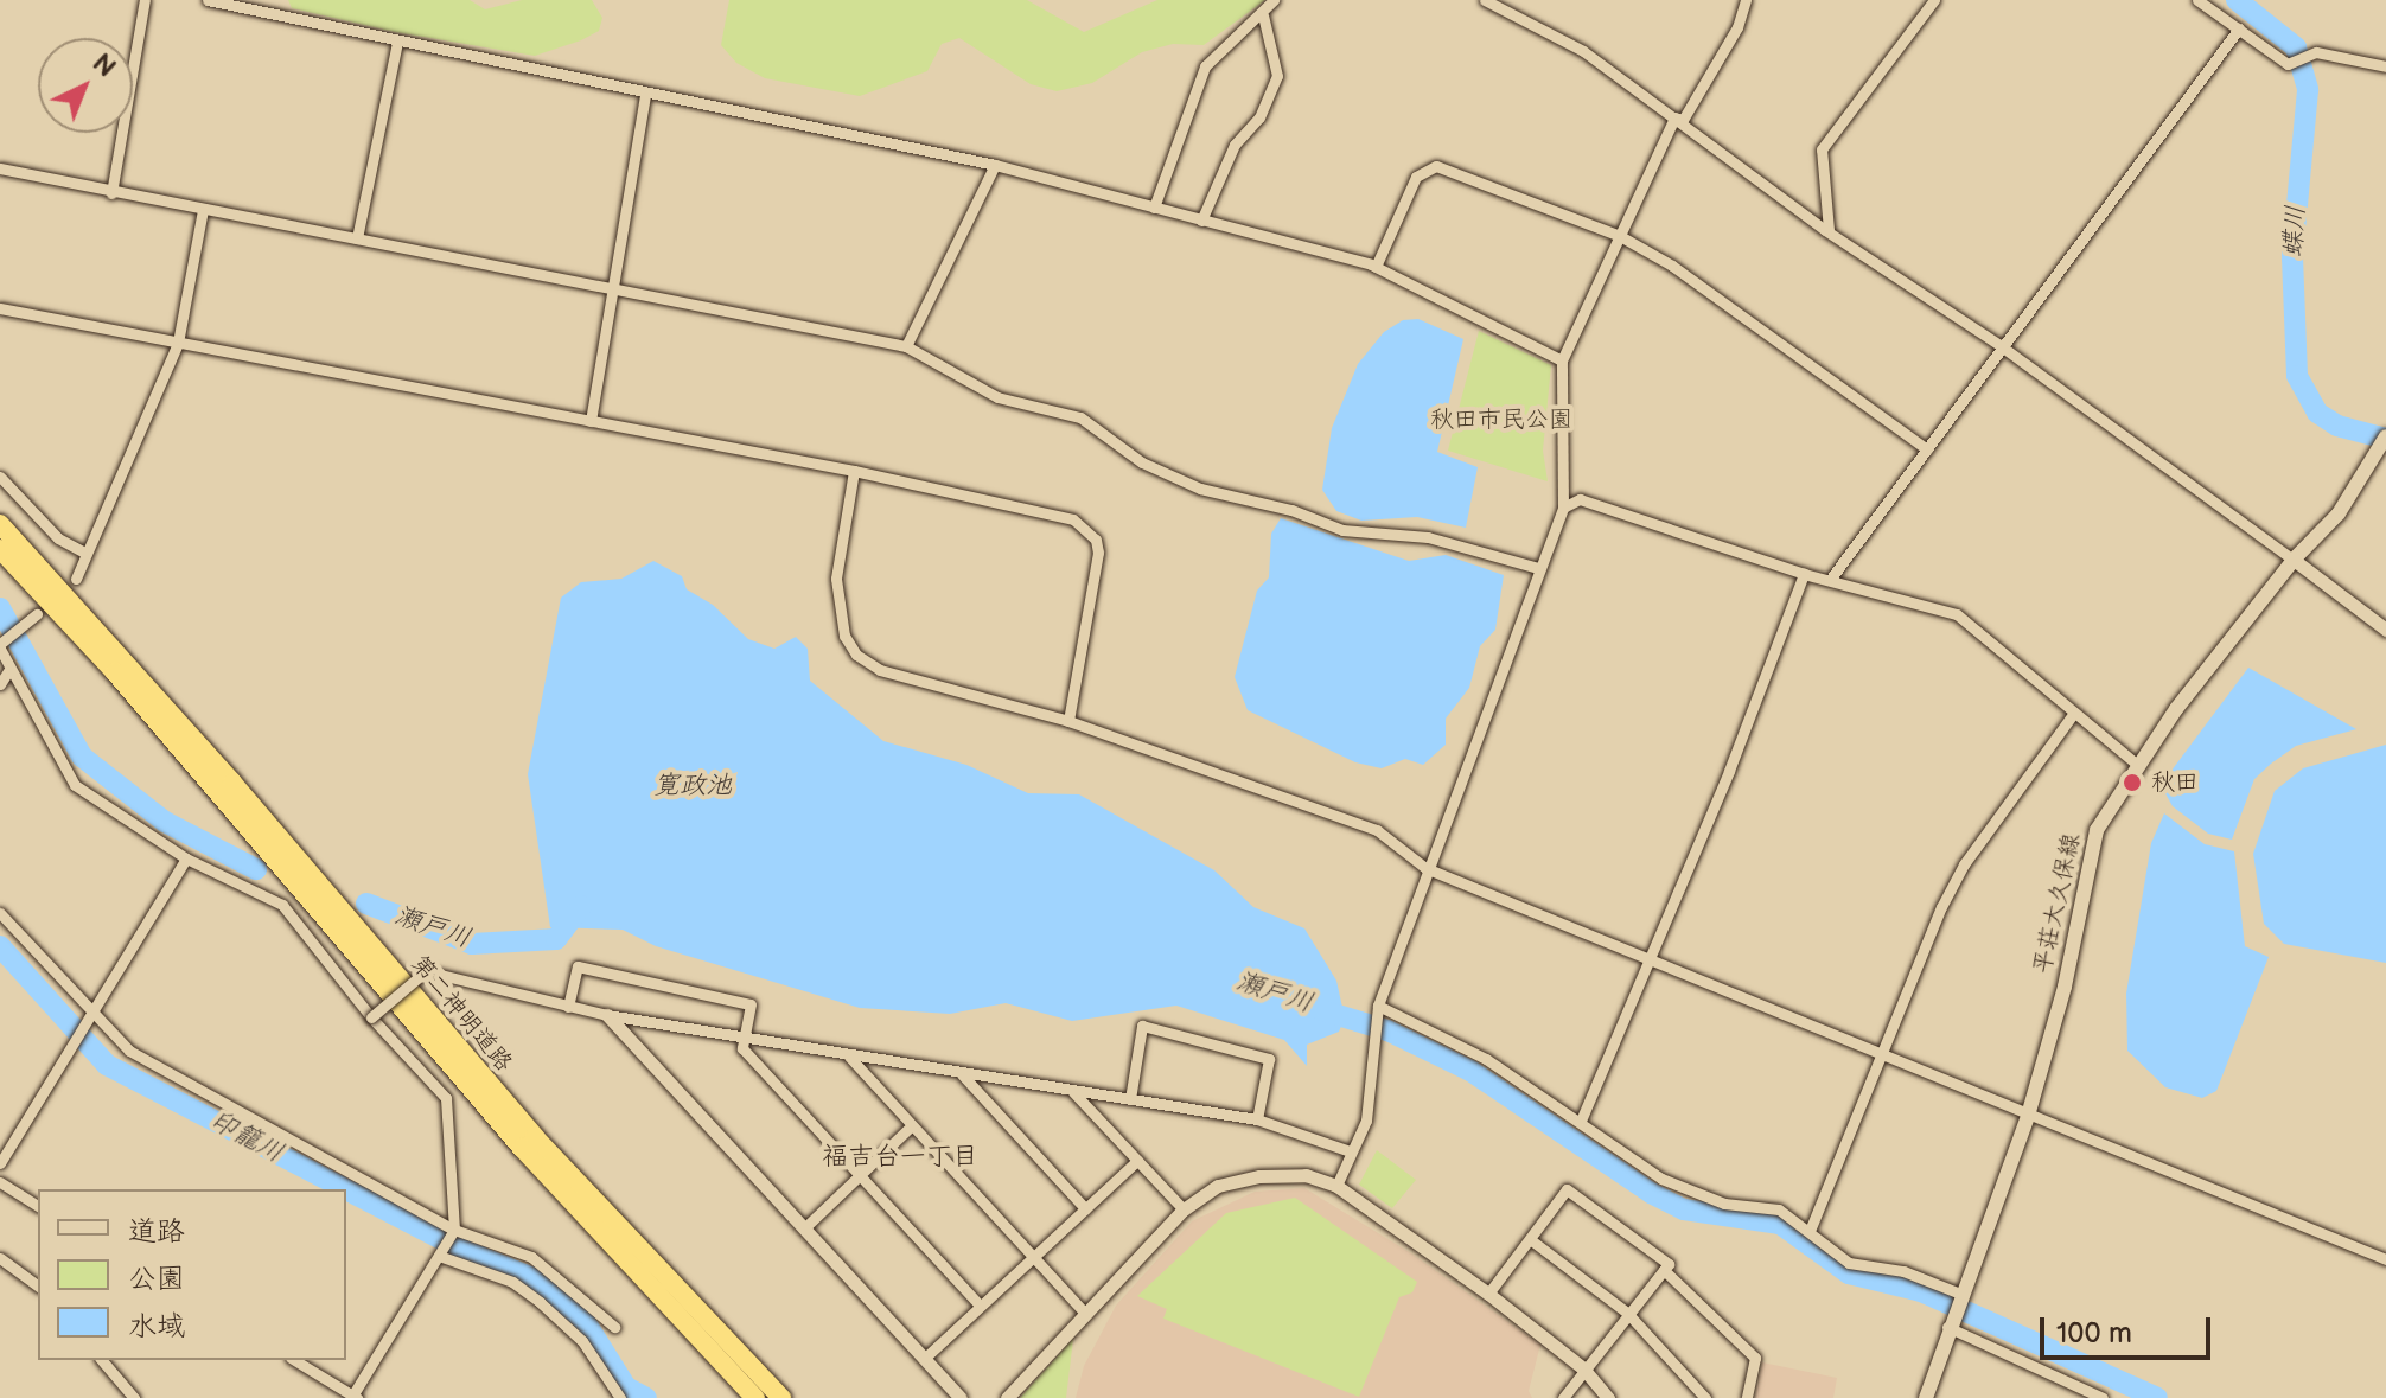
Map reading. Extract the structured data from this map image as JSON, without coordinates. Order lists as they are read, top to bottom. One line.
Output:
{"streets":{"highway":["第二神明道路"],"main road":["平荘大久保線"]},"districts":["福吉台一丁目"],"water":["蝶川","寛政池","瀬戸川","印籠川"],"parks":["秋田市民公園"],"places":["秋田"],"legend":["道路","公園","水域"],"scale_bar":"100 m","north":"top right"}
